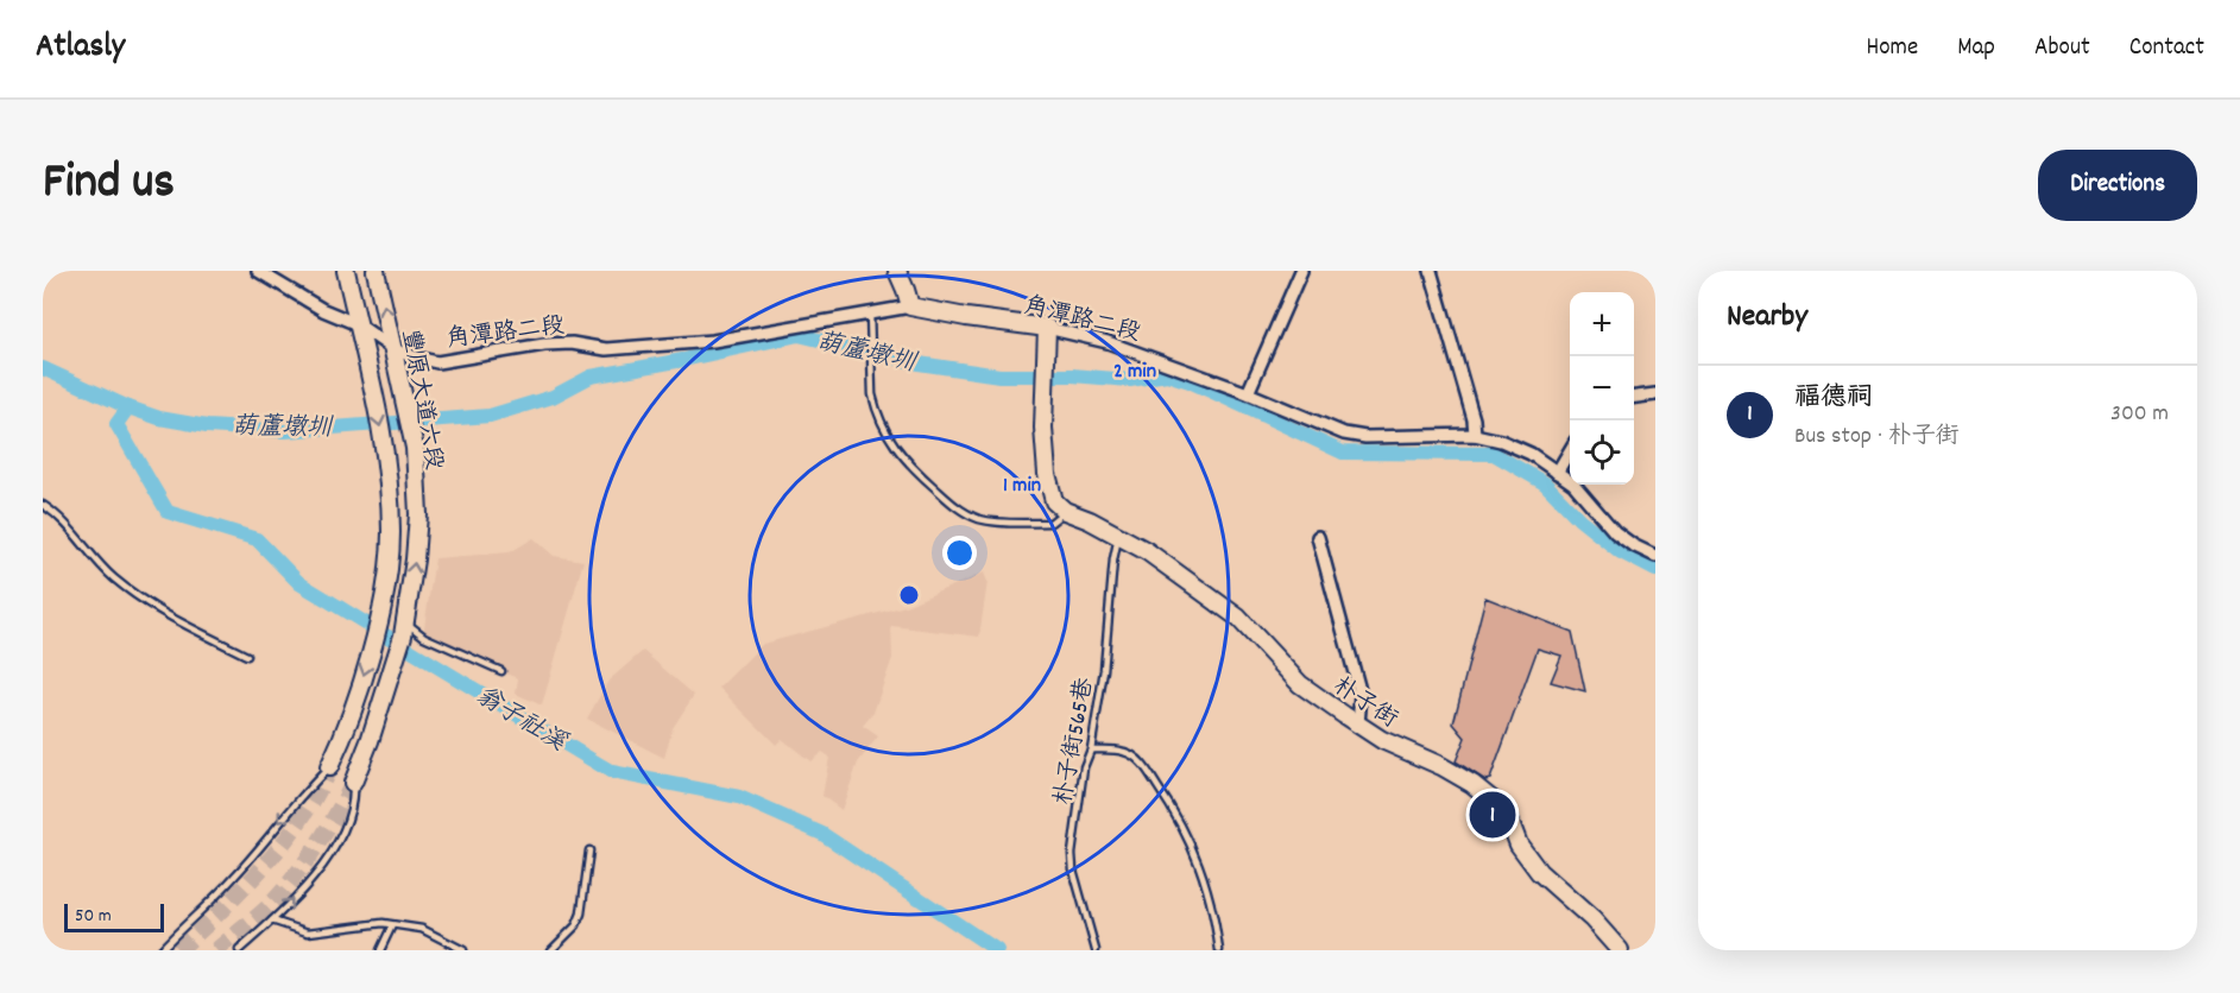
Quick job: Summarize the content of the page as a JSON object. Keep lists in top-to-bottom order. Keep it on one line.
{"streets":{"street":["角潭路二段","豐原大道六段","朴子街"],"lane":["朴子街565巷"]},"crossings":[["角潭路二段","豐原大道六段"],["朴子街","朴子街565巷"]],"water":["葫蘆墩圳","翁子社溪"],"scale_bar":"50 m","page":{"header":"Atlasly","nav":["Home","Map","About","Contact"],"title":"Find us","buttons":"Directions","heading":"Nearby","map_buttons":["+","−"],"list":[{"mark":"1","name":"福德祠","note":"Bus stop · 朴子街","value":"300 m"}],"pins":"1","scale":"50 m"},"rings":["2 min","1 min"]}
